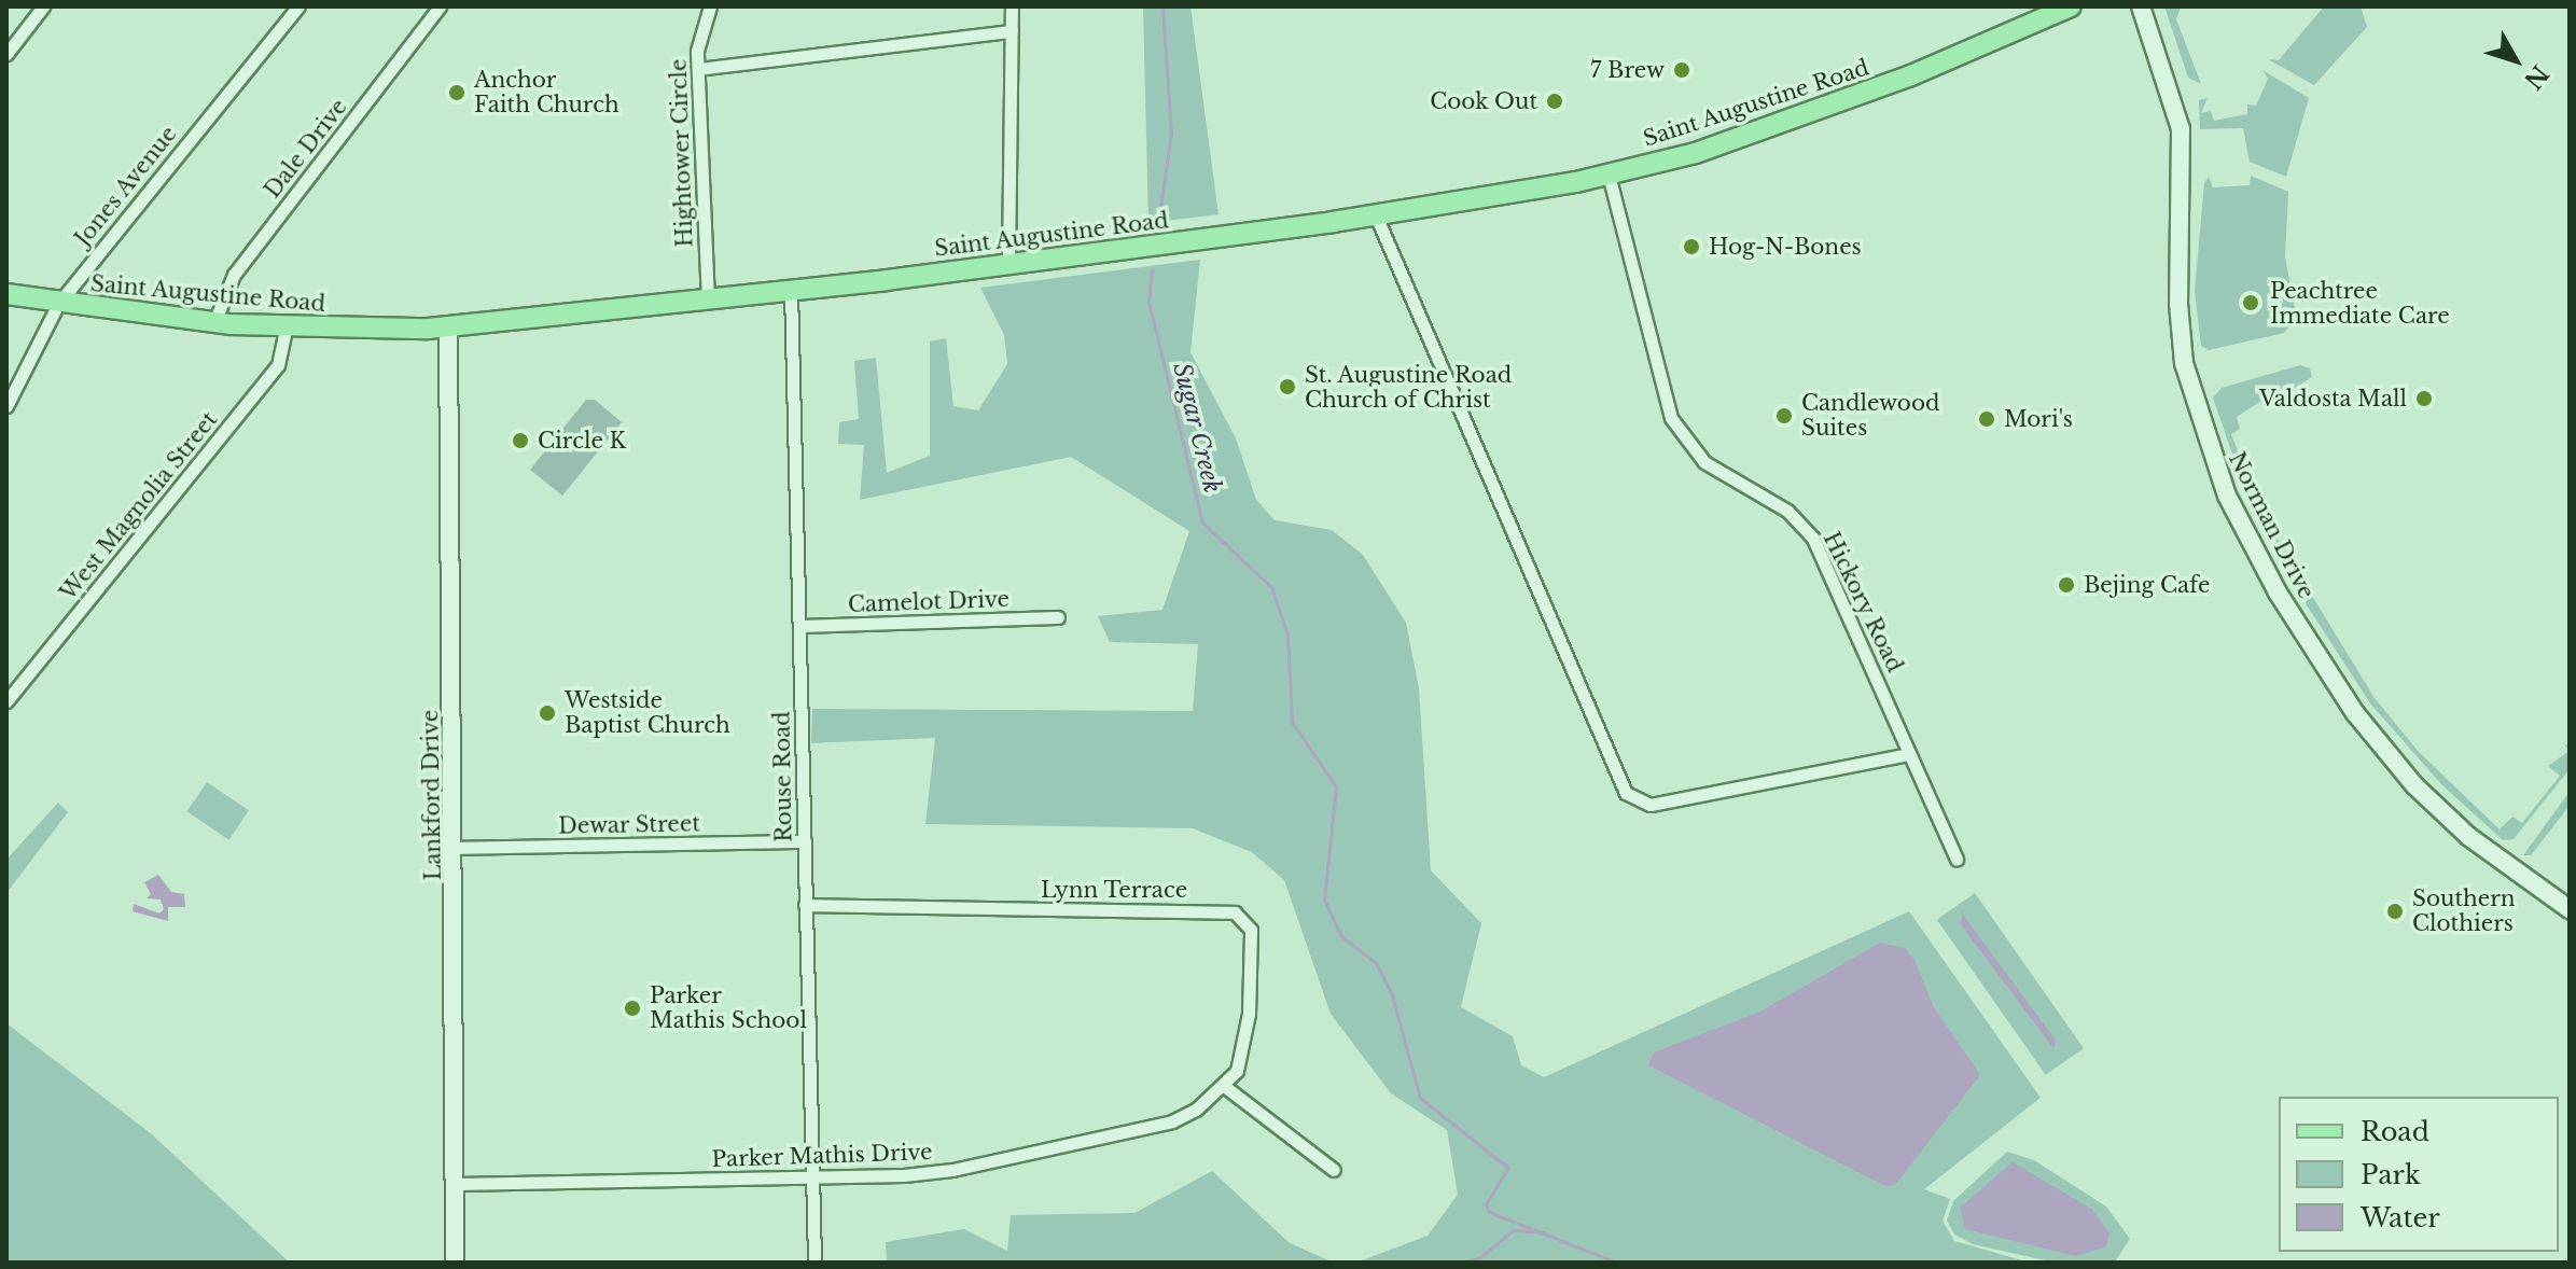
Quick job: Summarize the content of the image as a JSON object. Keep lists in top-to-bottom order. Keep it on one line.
{"streets":{"main road":["Saint Augustine Road"],"street":["Dale Drive","Hightower Circle","Jones Avenue","West Magnolia Street","Norman Drive","Camelot Drive","Hickory Road","Rouse Road","Lankford Drive","Dewar Street","Lynn Terrace","Parker Mathis Drive"]},"crossings":[["Saint Augustine Road","Dale Drive"],["Saint Augustine Road","Hightower Circle"],["Saint Augustine Road","Jones Avenue"],["Saint Augustine Road","West Magnolia Street"],["Saint Augustine Road","Hickory Road"],["Saint Augustine Road","Rouse Road"],["Saint Augustine Road","Lankford Drive"],["Camelot Drive","Rouse Road"],["Rouse Road","Dewar Street"],["Rouse Road","Lynn Terrace"],["Rouse Road","Parker Mathis Drive"],["Lankford Drive","Dewar Street"],["Lankford Drive","Parker Mathis Drive"],["Lynn Terrace","Parker Mathis Drive"]],"water":["Sugar Creek"],"places":["7 Brew","Anchor Faith Church","Cook Out","Hog-N-Bones","Peachtree Immediate Care","St. Augustine Road Church of Christ","Valdosta Mall","Candlewood Suites","Mori's","Circle K","Bejing Cafe","Westside Baptist Church","Southern Clothiers","Parker Mathis School"],"legend":["Road","Park","Water"],"north":"bottom right"}
